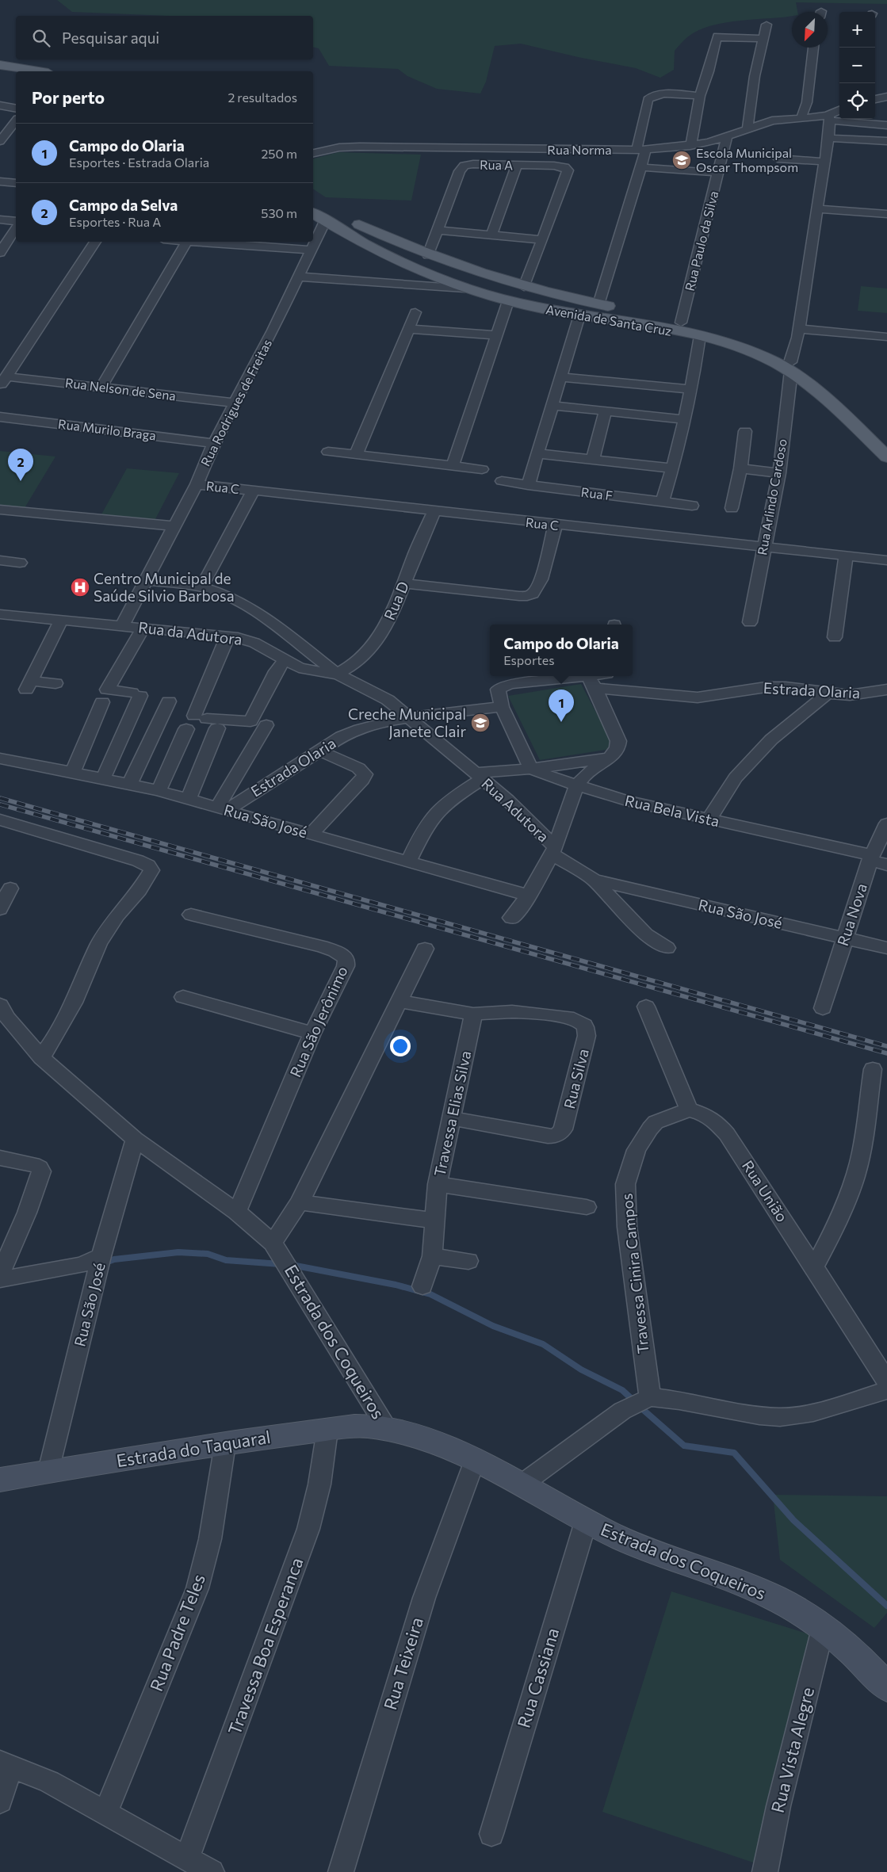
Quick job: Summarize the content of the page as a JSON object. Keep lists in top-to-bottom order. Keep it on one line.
{"streets":{"main road":["Avenida de Santa Cruz"],"street":["Rua Norma","Rua A","Rua Paulo da Silva","Rua Nelson de Sena","Rua Rodrigues de Freitas","Rua Murilo Braga","Rua C","Rua F","Rua Arlindo Cardoso","Rua D","Rua da Adutora","Estrada Olaria","Rua Adutora","Rua Bela Vista","Rua São José","Rua Nova","Rua São Jerônimo","Rua Silva","Travessa Elias Silva","Rua União","Travessa Cinira Campos","Estrada dos Coqueiros","Estrada do Taquaral","Rua Padre Teles","Travessa Boa Esperanca","Rua Teixeira","Rua Cassiana","Rua Vista Alegre"]},"crossings":[["Rua Norma","Rua Paulo da Silva"],["Rua Norma","Rua Arlindo Cardoso"],["Rua A","Avenida de Santa Cruz"],["Rua Paulo da Silva","Avenida de Santa Cruz"],["Avenida de Santa Cruz","Rua Rodrigues de Freitas"],["Avenida de Santa Cruz","Rua Arlindo Cardoso"],["Rua Nelson de Sena","Rua Rodrigues de Freitas"],["Rua Rodrigues de Freitas","Rua Murilo Braga"],["Rua Rodrigues de Freitas","Rua C"],["Rua Rodrigues de Freitas","Rua da Adutora"],["Rua C","Rua Arlindo Cardoso"],["Rua C","Rua D"],["Rua D","Rua da Adutora"],["Rua da Adutora","Estrada Olaria"],["Rua da Adutora","Rua Adutora"],["Estrada Olaria","Rua Adutora"],["Estrada Olaria","Rua São José"],["Rua Adutora","Rua Bela Vista"],["Rua Adutora","Rua São José"],["Rua Bela Vista","Rua Nova"],["Rua São José","Rua Nova"],["Rua São José","Estrada dos Coqueiros"],["Rua São José","Estrada do Taquaral"],["Rua São Jerônimo","Estrada dos Coqueiros"],["Rua Silva","Travessa Elias Silva"],["Rua União","Travessa Cinira Campos"],["Estrada dos Coqueiros","Estrada do Taquaral"],["Estrada dos Coqueiros","Rua Teixeira"],["Estrada dos Coqueiros","Rua Cassiana"],["Estrada dos Coqueiros","Rua Vista Alegre"],["Estrada do Taquaral","Rua Padre Teles"],["Estrada do Taquaral","Travessa Boa Esperanca"]],"places":{"school or university":["Escola Municipal Oscar Thompsom","Creche Municipal Janete Clair"],"hospital":["Centro Municipal de Saúde Silvio Barbosa"]},"north":"bottom left","page":{"map_buttons":["+","−"],"search":"Pesquisar aqui","heading":["Por perto","2 resultados"],"list":[{"mark":"1","name":"Campo do Olaria","note":"Esportes · Estrada Olaria","value":"250 m"},{"mark":"2","name":"Campo da Selva","note":"Esportes · Rua A","value":"530 m"}],"pins":["2","1"],"popup":["Campo do Olaria","Esportes"]}}
